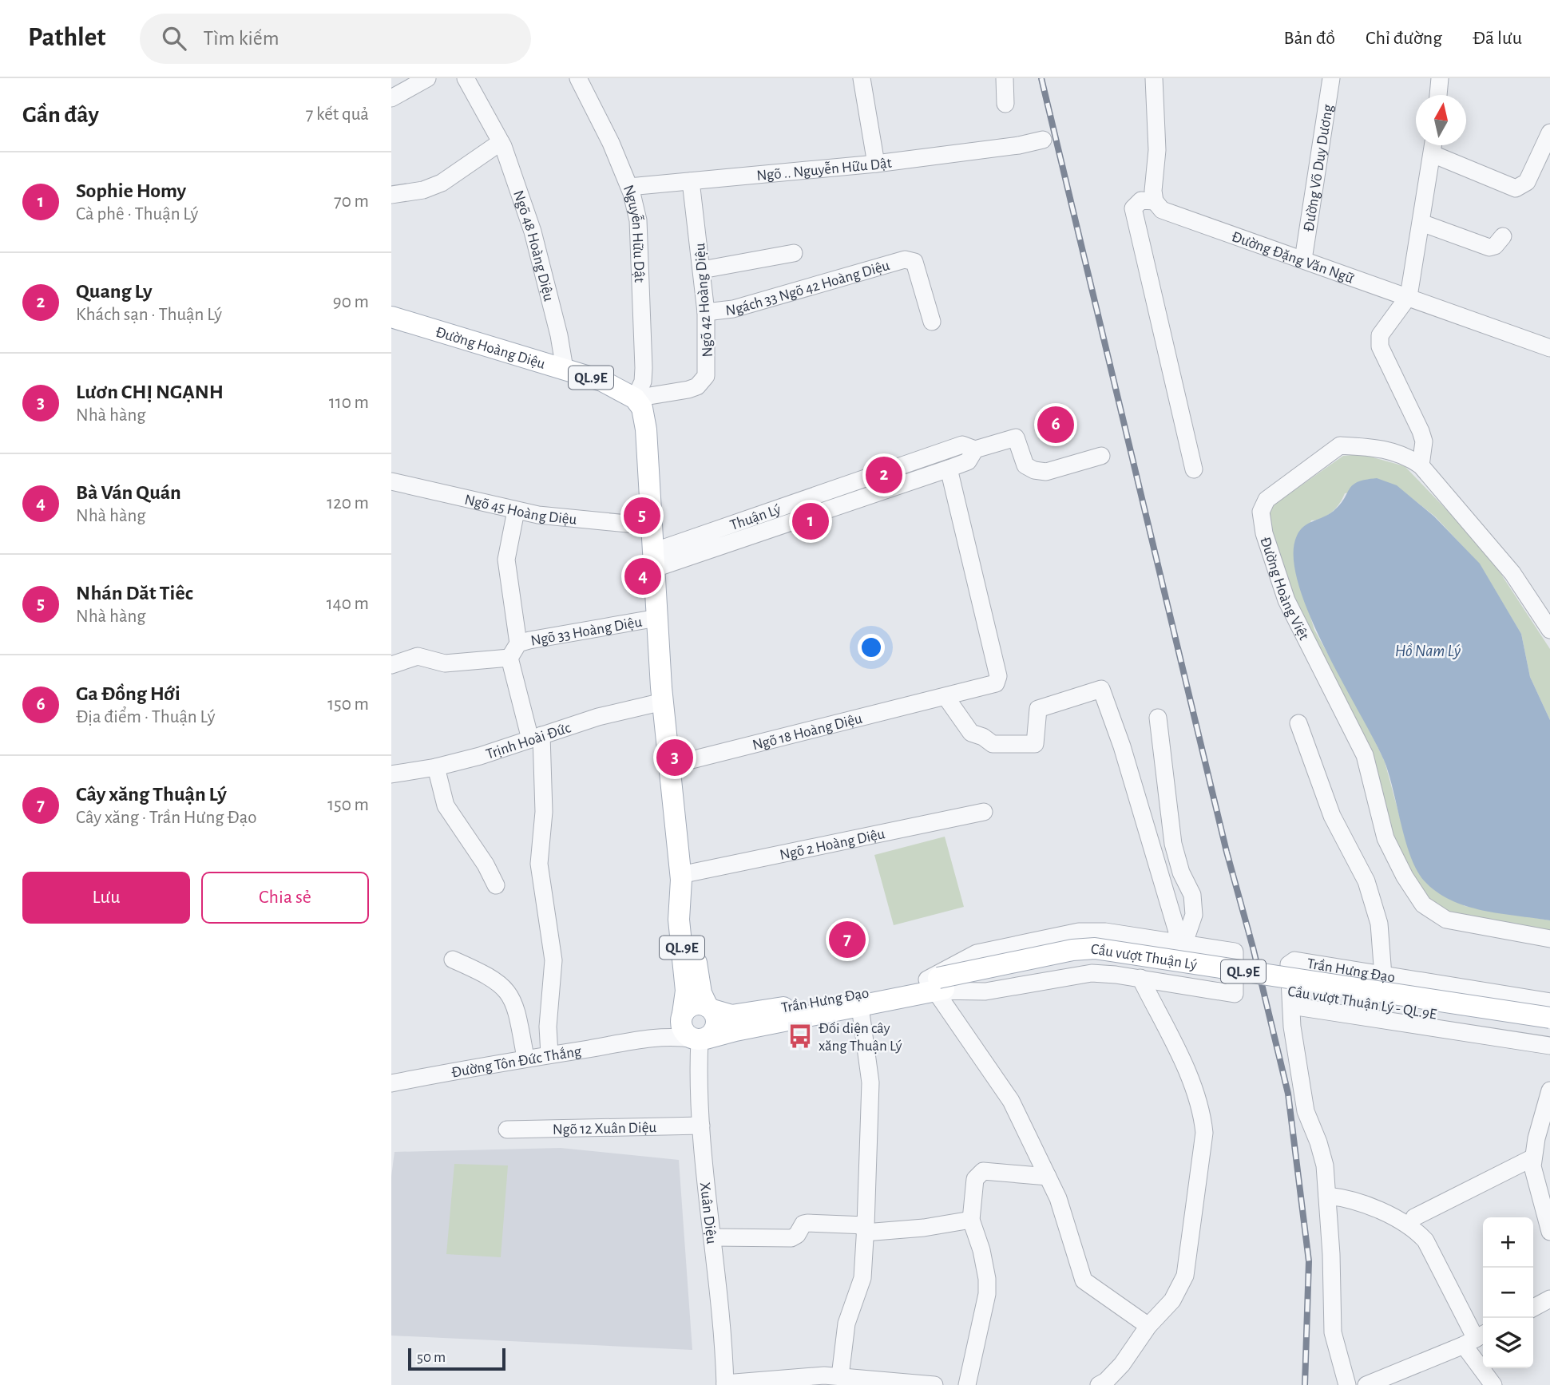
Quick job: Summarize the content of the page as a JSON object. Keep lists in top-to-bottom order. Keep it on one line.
{"streets":{"main road":["Đường Hoàng Diệu","QL.9E","Cầu vượt Thuận Lý","Trần Hưng Đạo","Cầu vượt Thuận Lý - QL.9E"],"street":["Ngõ .. Nguyễn Hữu Dật","Đường Võ Duy Dương","Nguyễn Hữu Dật","Ngõ 48 Hoàng Diệu","Đường Đặng Văn Ngữ","Ngách 33 Ngõ 42 Hoàng Diệu","Ngõ 42 Hoàng Diệu","Ngõ 45 Hoàng Diệu","Thuận Lý","Đường Hoàng Việt","Ngõ 33 Hoàng Diệu","Ngõ 18 Hoàng Diệu","Trịnh Hoài Đức","Ngõ 2 Hoàng Diệu","Đường Tôn Đức Thắng","Ngõ 12 Xuân Diệu","Xuân Diệu"]},"crossings":[["Ngõ .. Nguyễn Hữu Dật","Nguyễn Hữu Dật"],["Ngõ .. Nguyễn Hữu Dật","Ngõ 42 Hoàng Diệu"],["Đường Võ Duy Dương","Đường Đặng Văn Ngữ"],["Nguyễn Hữu Dật","Ngõ 42 Hoàng Diệu"],["Nguyễn Hữu Dật","Đường Hoàng Diệu"],["Nguyễn Hữu Dật","QL.9E"],["Ngõ 48 Hoàng Diệu","Đường Hoàng Diệu"],["Ngách 33 Ngõ 42 Hoàng Diệu","Ngõ 42 Hoàng Diệu"],["Ngõ 42 Hoàng Diệu","Đường Hoàng Diệu"],["Ngõ 42 Hoàng Diệu","QL.9E"],["Đường Hoàng Diệu","QL.9E"],["QL.9E","Ngõ 45 Hoàng Diệu"],["QL.9E","Thuận Lý"],["QL.9E","Ngõ 33 Hoàng Diệu"],["QL.9E","Ngõ 18 Hoàng Diệu"],["QL.9E","Trịnh Hoài Đức"],["QL.9E","Ngõ 2 Hoàng Diệu"],["QL.9E","Cầu vượt Thuận Lý"],["QL.9E","Trần Hưng Đạo"],["QL.9E","Cầu vượt Thuận Lý - QL.9E"],["QL.9E","Xuân Diệu"],["Thuận Lý","Ngõ 18 Hoàng Diệu"],["Cầu vượt Thuận Lý","Trần Hưng Đạo"],["Cầu vượt Thuận Lý","Cầu vượt Thuận Lý - QL.9E"],["Trần Hưng Đạo","Cầu vượt Thuận Lý - QL.9E"],["Trần Hưng Đạo","Xuân Diệu"],["Ngõ 12 Xuân Diệu","Xuân Diệu"]],"water":["Hồ Nam Lý"],"places":{"bus stop":["Đối diện cây xăng Thuận Lý"]},"scale_bar":"50 m","north":"top","page":{"header":"Pathlet","search":"Tìm kiếm","nav":["Bản đồ","Chỉ đường","Đã lưu"],"heading":["Gần đây","7 kết quả"],"list":[{"mark":"1","name":"Sophie Homy","note":"Cà phê · Thuận Lý","value":"70 m"},{"mark":"2","name":"Quang Ly","note":"Khách sạn · Thuận Lý","value":"90 m"},{"mark":"3","name":"Lươn CHỊ NGẠNH","note":"Nhà hàng","value":"110 m"},{"mark":"4","name":"Bà Ván Quán","note":"Nhà hàng","value":"120 m"},{"mark":"5","name":"Nhán Dăt Tiêc","note":"Nhà hàng","value":"140 m"},{"mark":"6","name":"Ga Đồng Hới","note":"Địa điểm · Thuận Lý","value":"150 m"},{"mark":"7","name":"Cây xăng Thuận Lý","note":"Cây xăng · Trần Hưng Đạo","value":"150 m"}],"pins":["6","2","5","1","4","3","7"],"buttons":["Lưu","Chia sẻ"],"map_buttons":["+","−"],"scale":"50 m"}}
